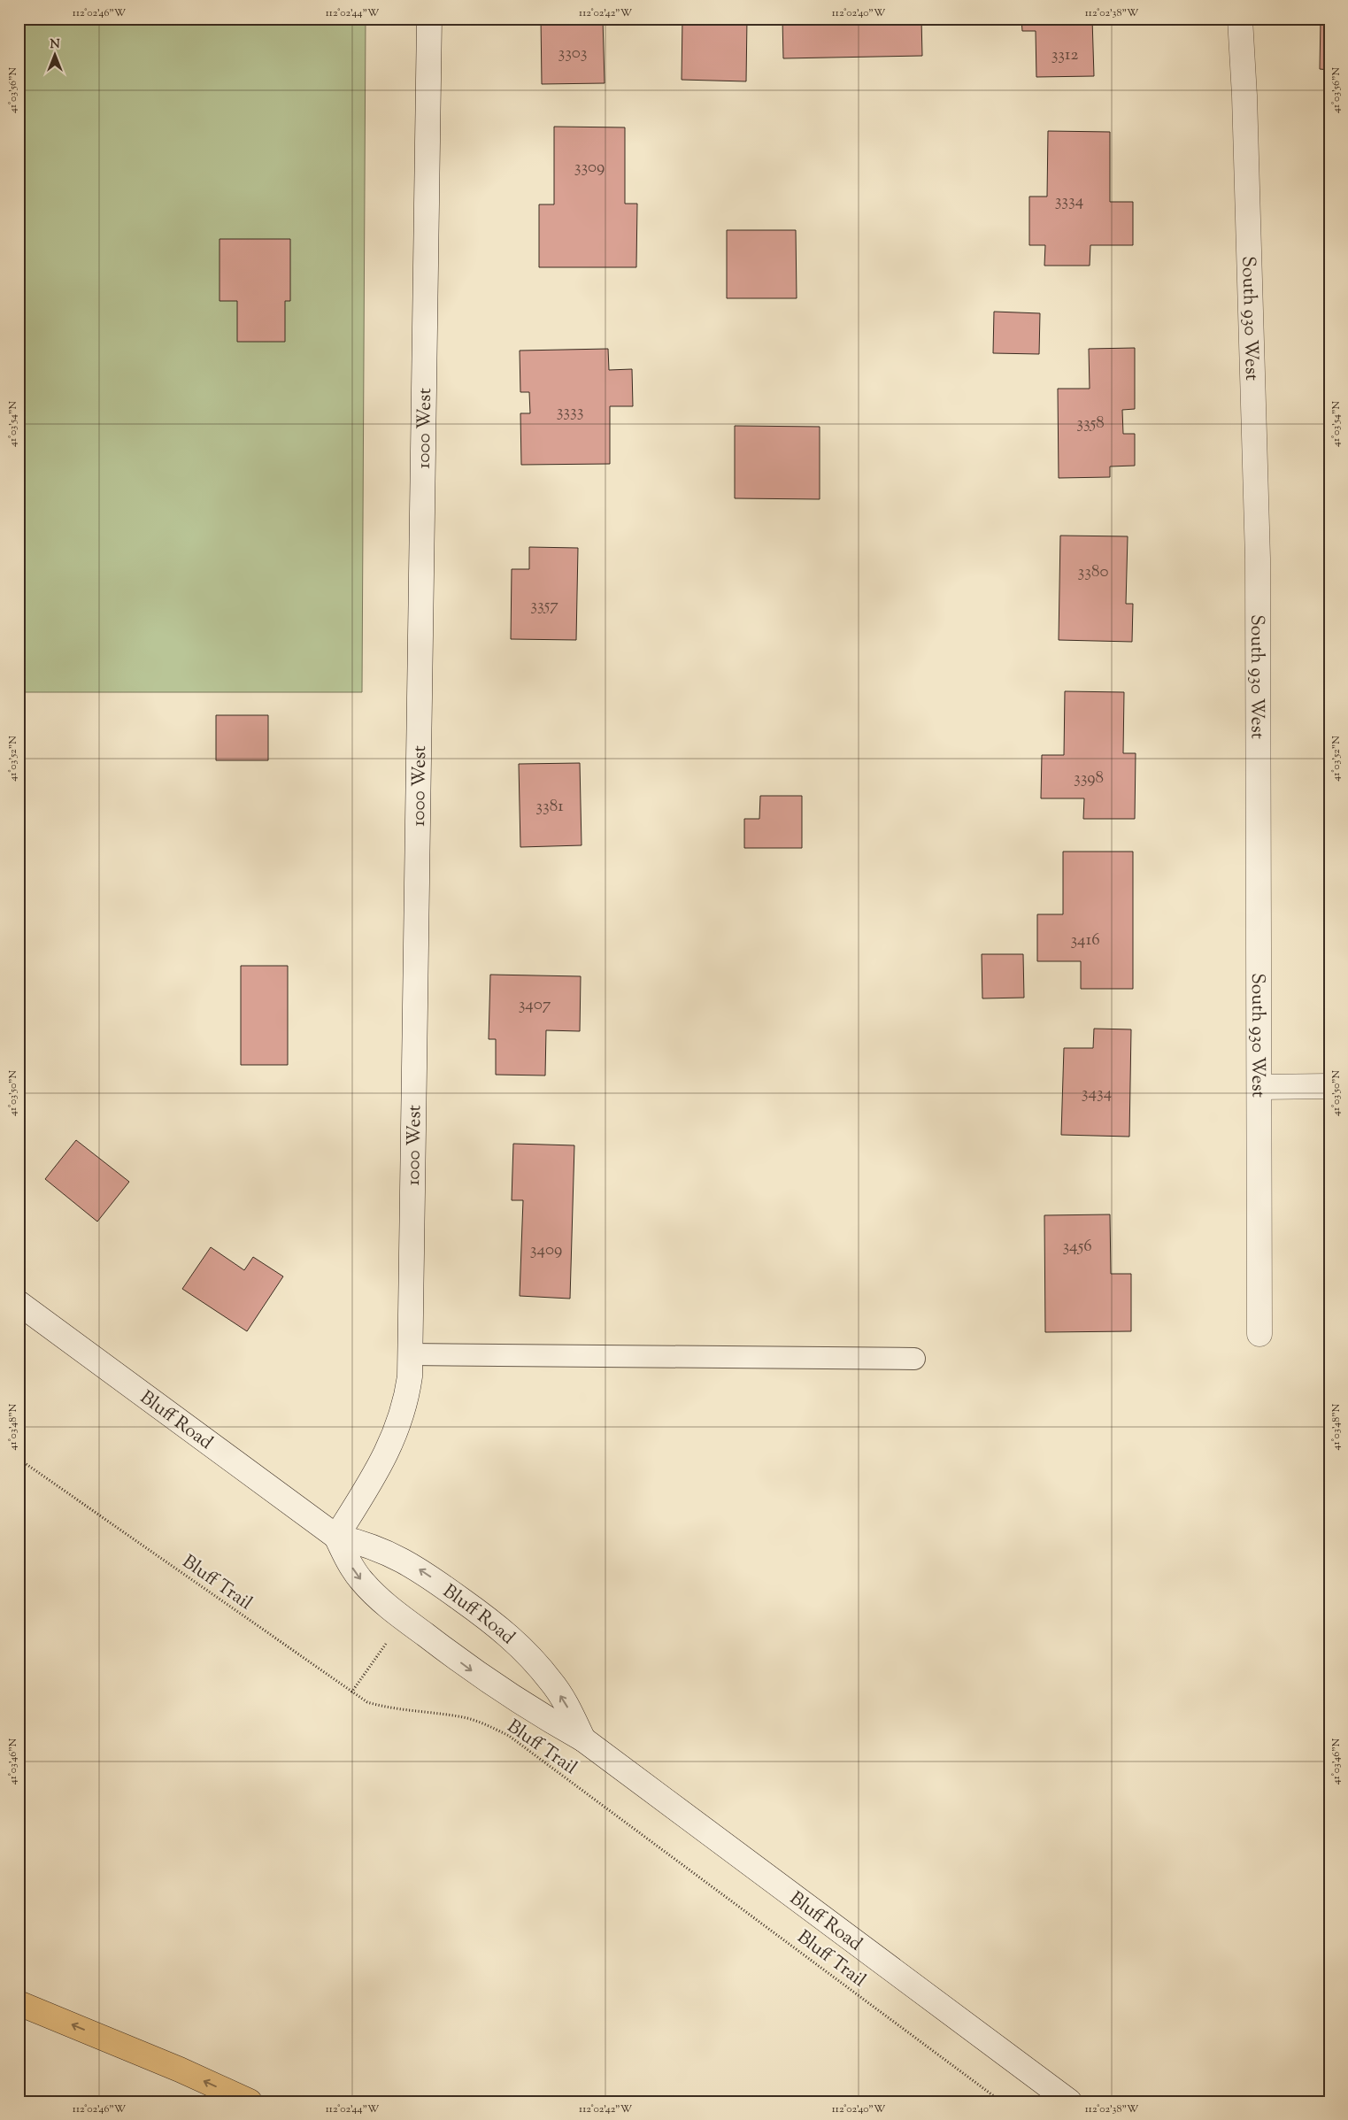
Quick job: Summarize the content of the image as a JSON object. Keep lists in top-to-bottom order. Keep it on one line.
{"streets":{"main road":["South 930 West","1000 West","Bluff Road"],"path":["Bluff Trail"]},"crossings":[["1000 West","Bluff Road"]],"house_numbers":["3303","3312","3309","3334","3333","3358","3380","3357","3398","3381","3416","3407","3434","3456","3409"],"north":"top","coordinates":["112°02'46\"W","112°02'44\"W","112°02'42\"W","112°02'40\"W","112°02'38\"W","41°03'56\"N","41°03'54\"N","41°03'52\"N","41°03'50\"N","41°03'48\"N","41°03'46\"N"]}
